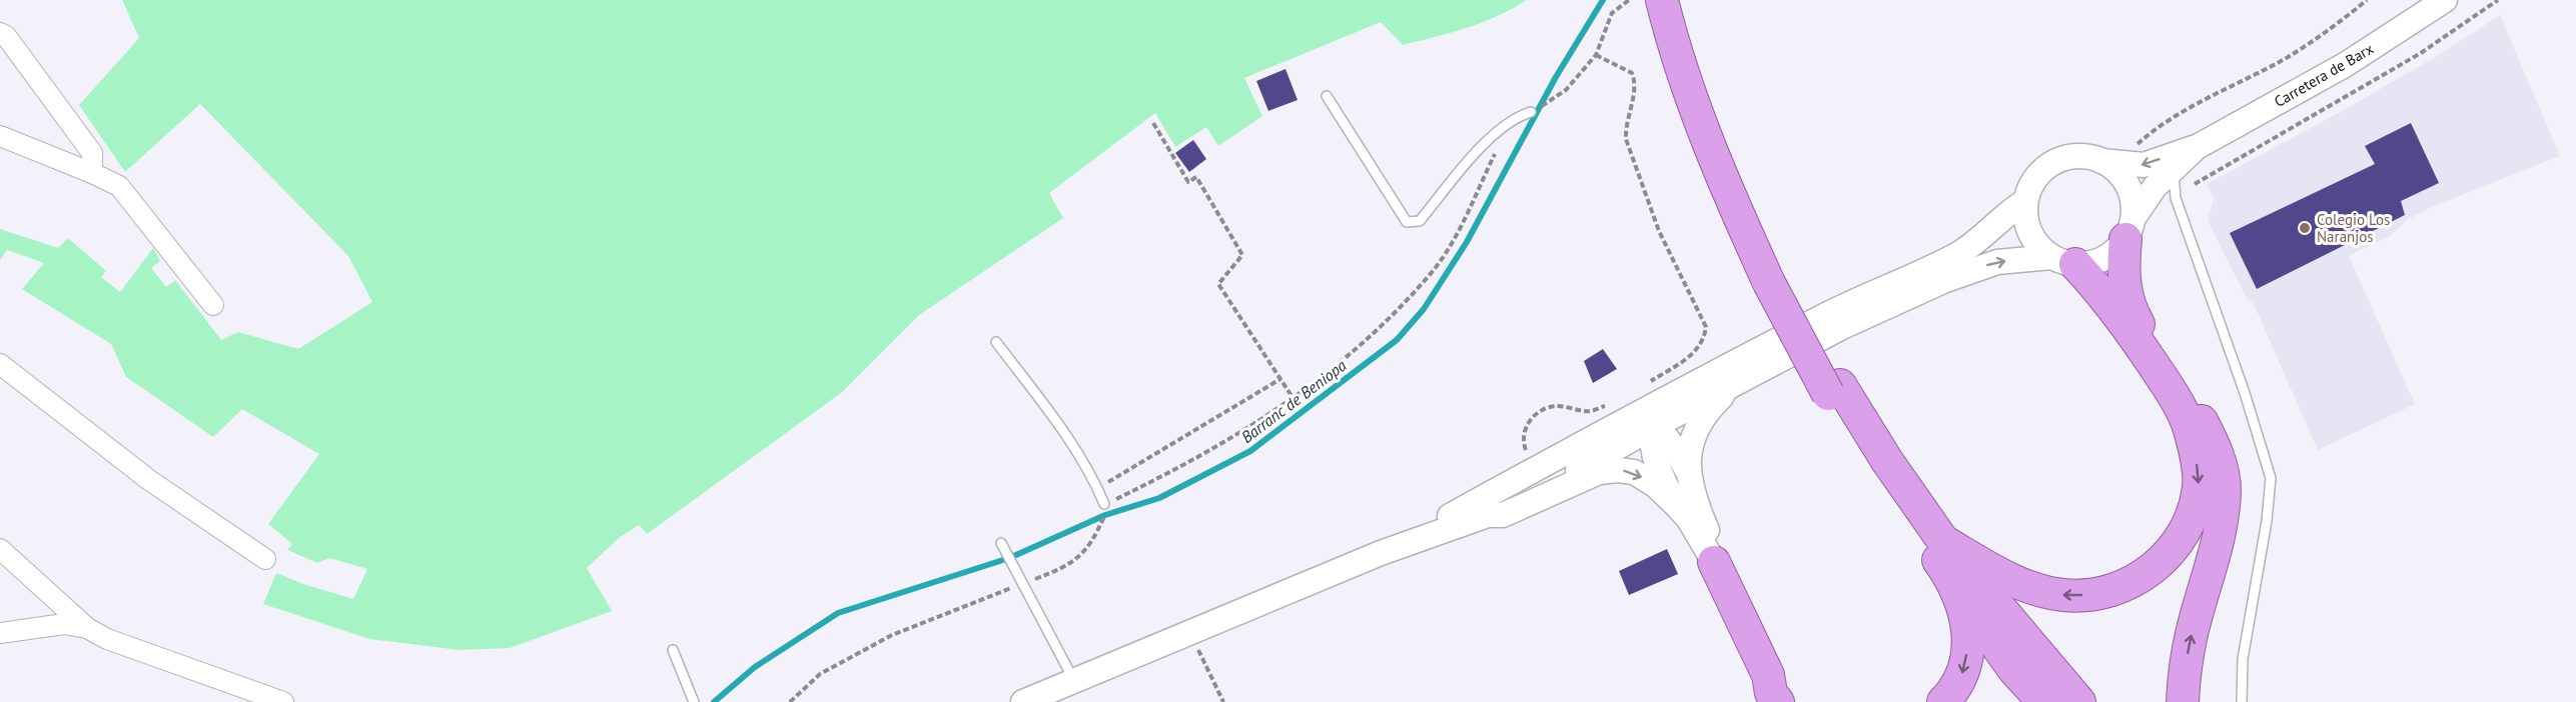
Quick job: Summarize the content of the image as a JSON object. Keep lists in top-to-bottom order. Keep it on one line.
{"streets":{"street":["Carretera de Barx"]},"water":["Barranc de Beniopa"],"places":["Colegio Los Naranjos"]}
